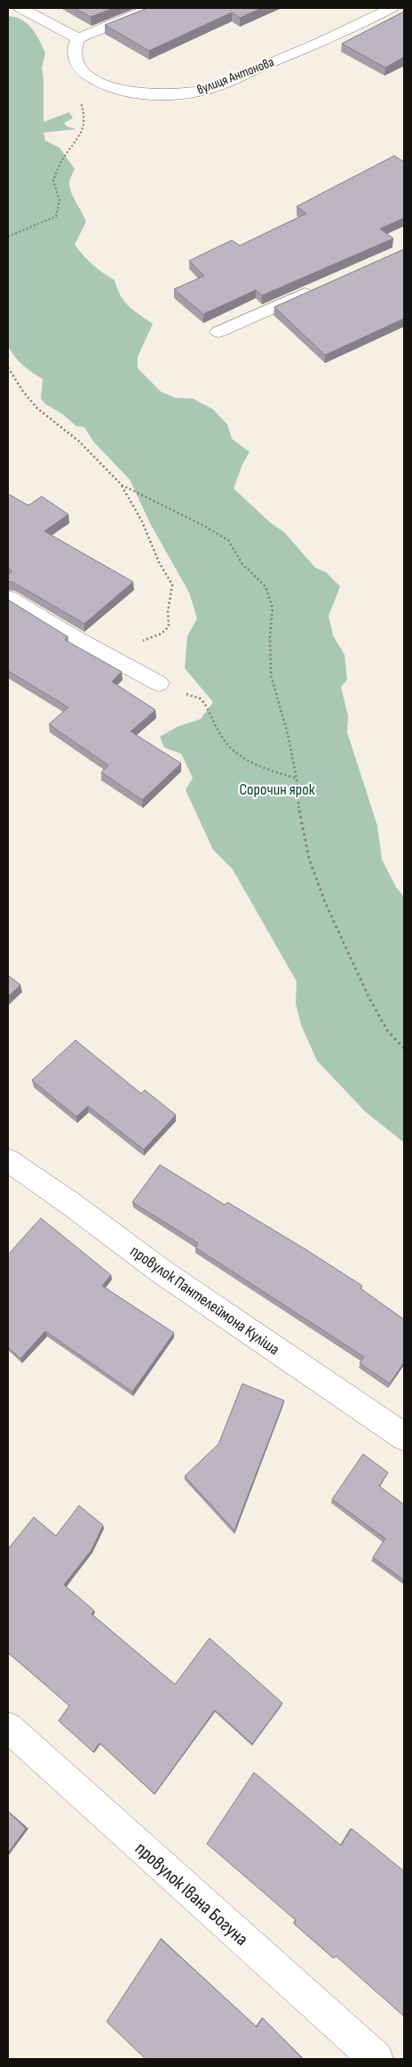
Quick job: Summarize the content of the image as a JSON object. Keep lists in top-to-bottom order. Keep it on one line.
{"streets":{"street":["вулиця Антонова","провулок Пантелеймона Куліша","провулок Івана Богуна"]},"parks":["Сорочин ярок"]}
